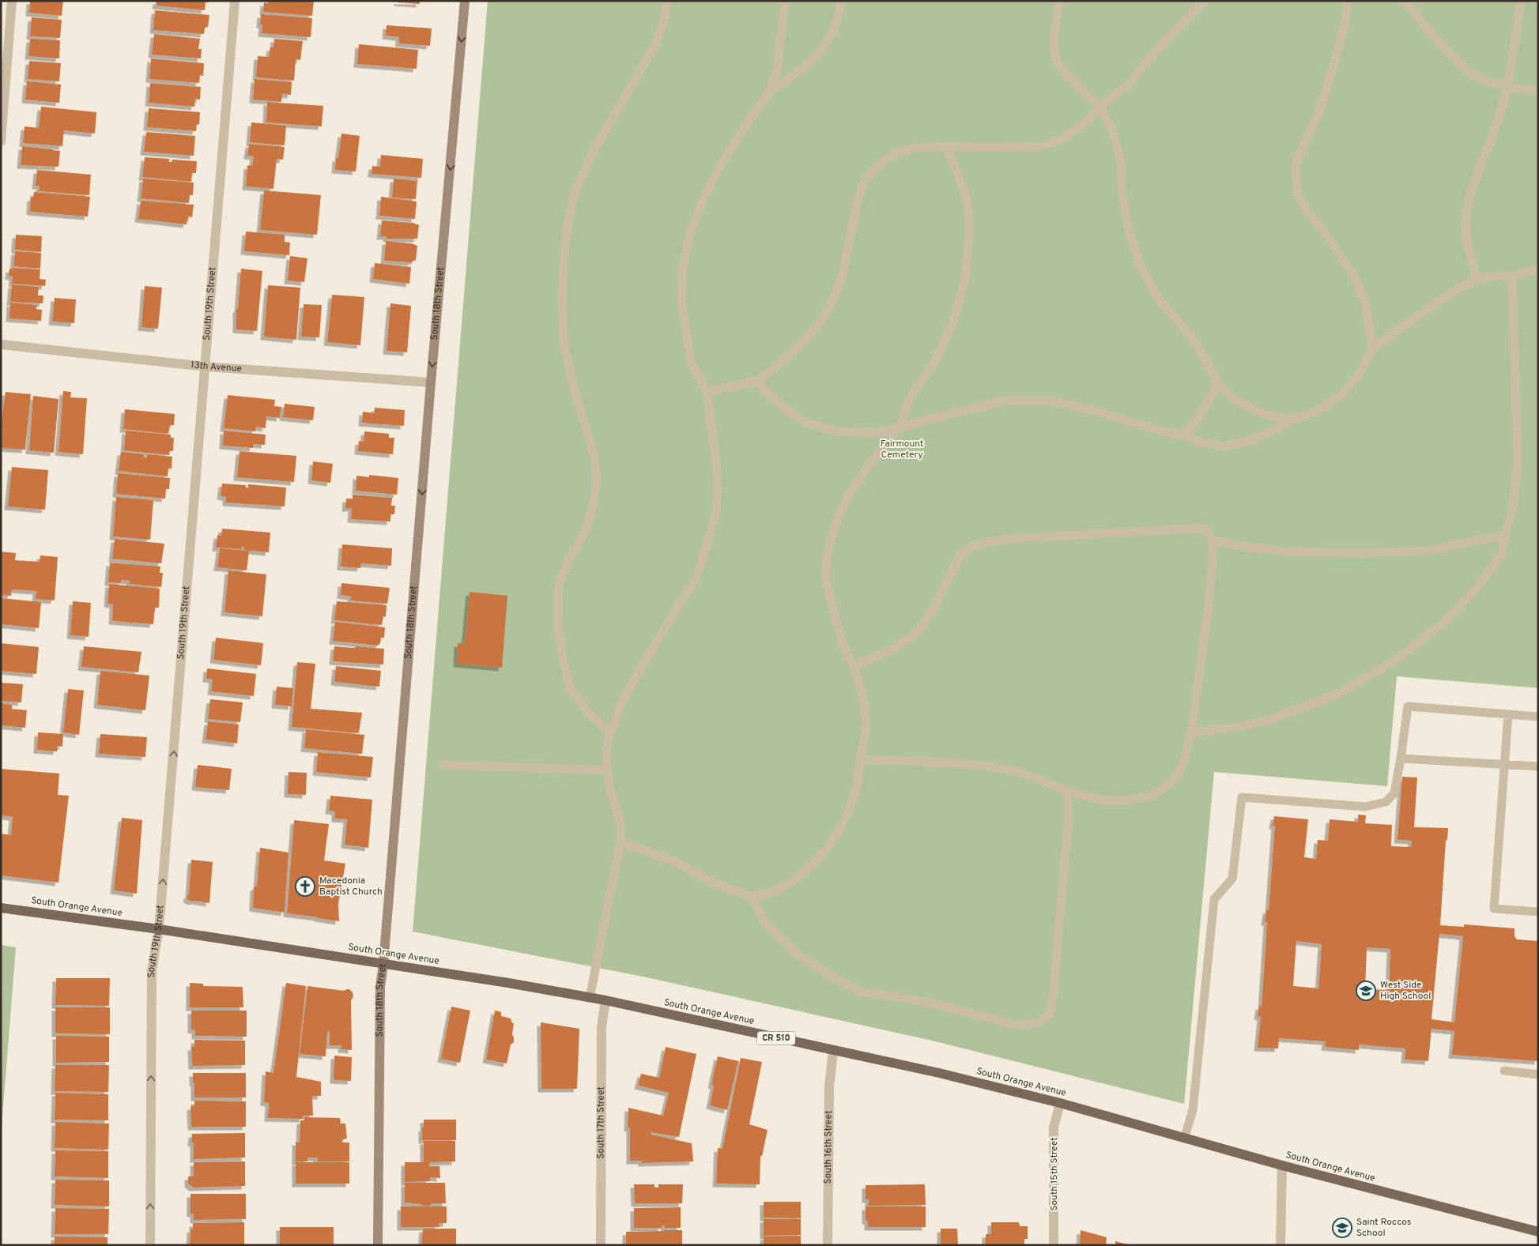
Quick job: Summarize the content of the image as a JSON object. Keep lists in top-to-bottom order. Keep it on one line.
{"streets":{"main road":["South Orange Avenue","CR 510"],"street":["South 18th Street","South 19th Street","13th Avenue","South 17th Street","South 16th Street","South 15th Street"]},"crossings":[["South 18th Street","13th Avenue"],["South 18th Street","South Orange Avenue"],["South 19th Street","13th Avenue"],["South 19th Street","South Orange Avenue"],["South Orange Avenue","South 17th Street"],["South Orange Avenue","South 16th Street"],["South Orange Avenue","South 15th Street"]],"one_way":["South 18th Street","South 19th Street"],"parks":["Fairmount Cemetery"],"places":{"church":["Macedonia Baptist Church"],"school or university":["West Side High School","Saint Roccos School"]}}
